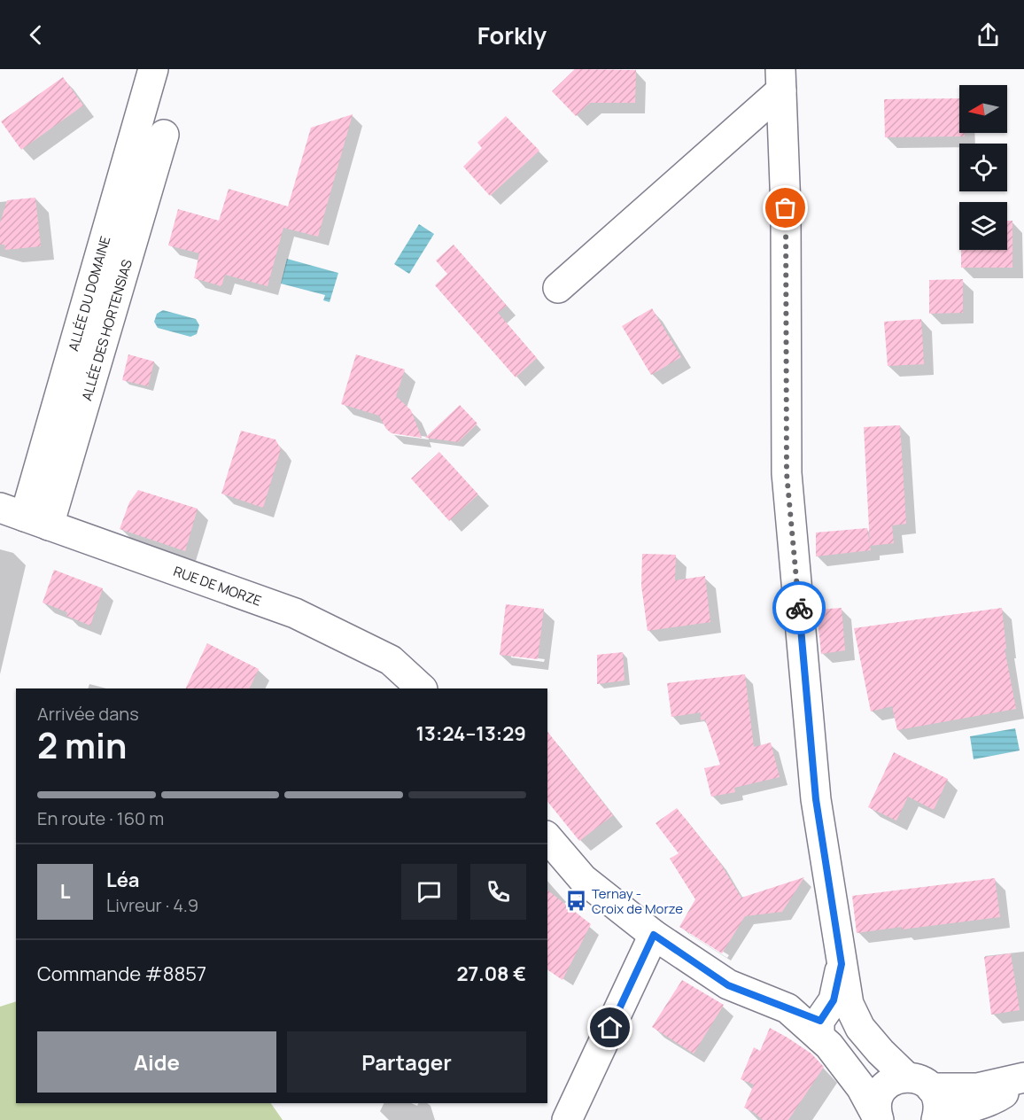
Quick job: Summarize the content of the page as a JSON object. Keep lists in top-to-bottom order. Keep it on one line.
{"streets":{"street":["ALLÉE DU DOMAINE","ALLÉE DES HORTENSIAS","RUE DE MORZE"]},"crossings":[["ALLÉE DU DOMAINE","ALLÉE DES HORTENSIAS"],["ALLÉE DU DOMAINE","RUE DE MORZE"],["ALLÉE DES HORTENSIAS","RUE DE MORZE"]],"places":{"bus stop":["Ternay - Croix de Morze"]},"north":"left","page":{"header":"Forkly","heading":["2 min","Arrivée dans","13:24–13:29"],"panel":["Léa","Livreur · 4.9","Commande #8857","27.08 €"],"bar":"En route · 160 m","round":"L","buttons":["Aide","Partager"]}}
